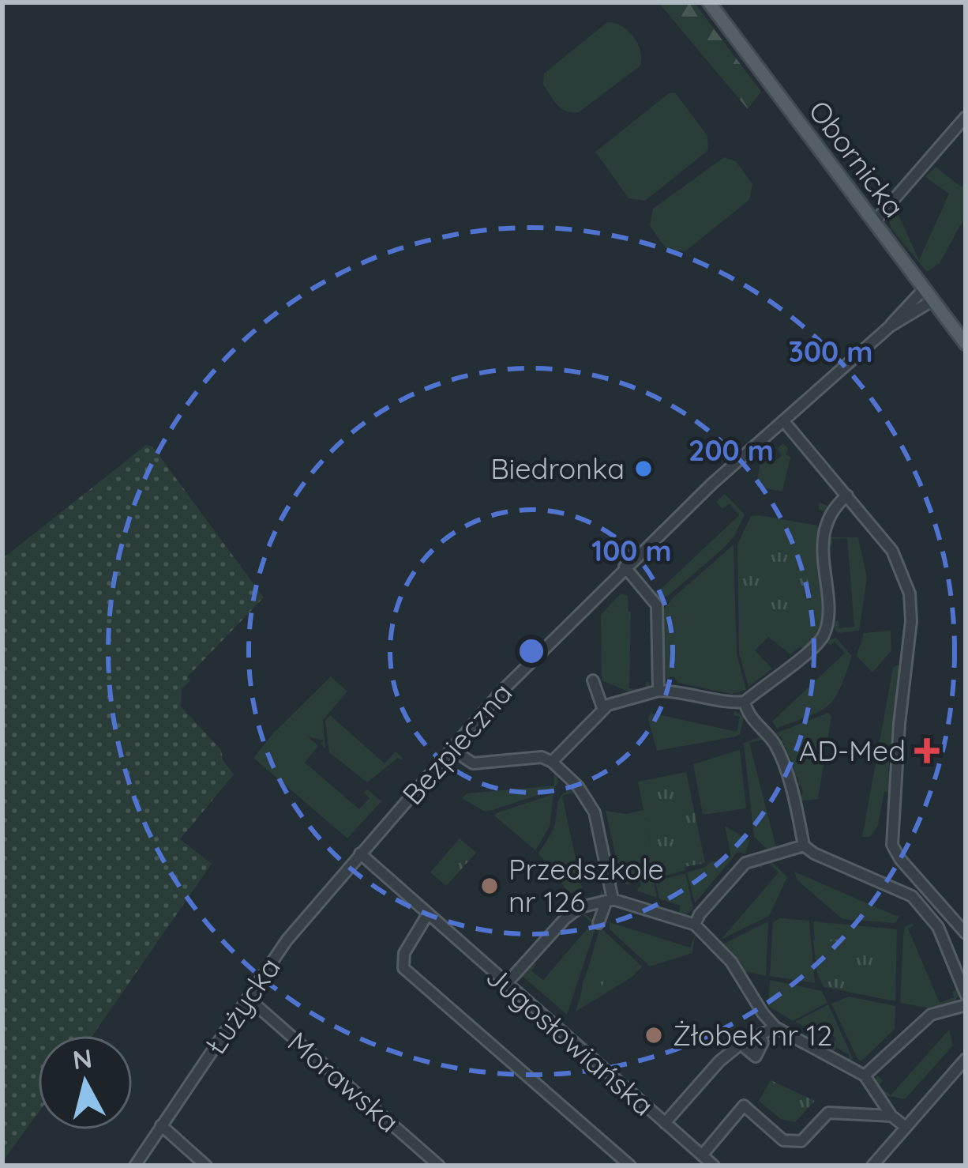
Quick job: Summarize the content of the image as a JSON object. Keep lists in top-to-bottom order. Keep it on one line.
{"streets":{"main road":["Obornicka"],"street":["Bezpieczna","Łużycka","Jugosłowiańska","Morawska"]},"crossings":[["Obornicka","Bezpieczna"],["Bezpieczna","Łużycka"],["Bezpieczna","Jugosłowiańska"],["Łużycka","Jugosłowiańska"],["Łużycka","Morawska"]],"places":{"other":["Biedronka","Przedszkole nr 126","Żłobek nr 12"],"health":["AD-Med"]},"north":"top","rings":["300 m","200 m","100 m"]}
